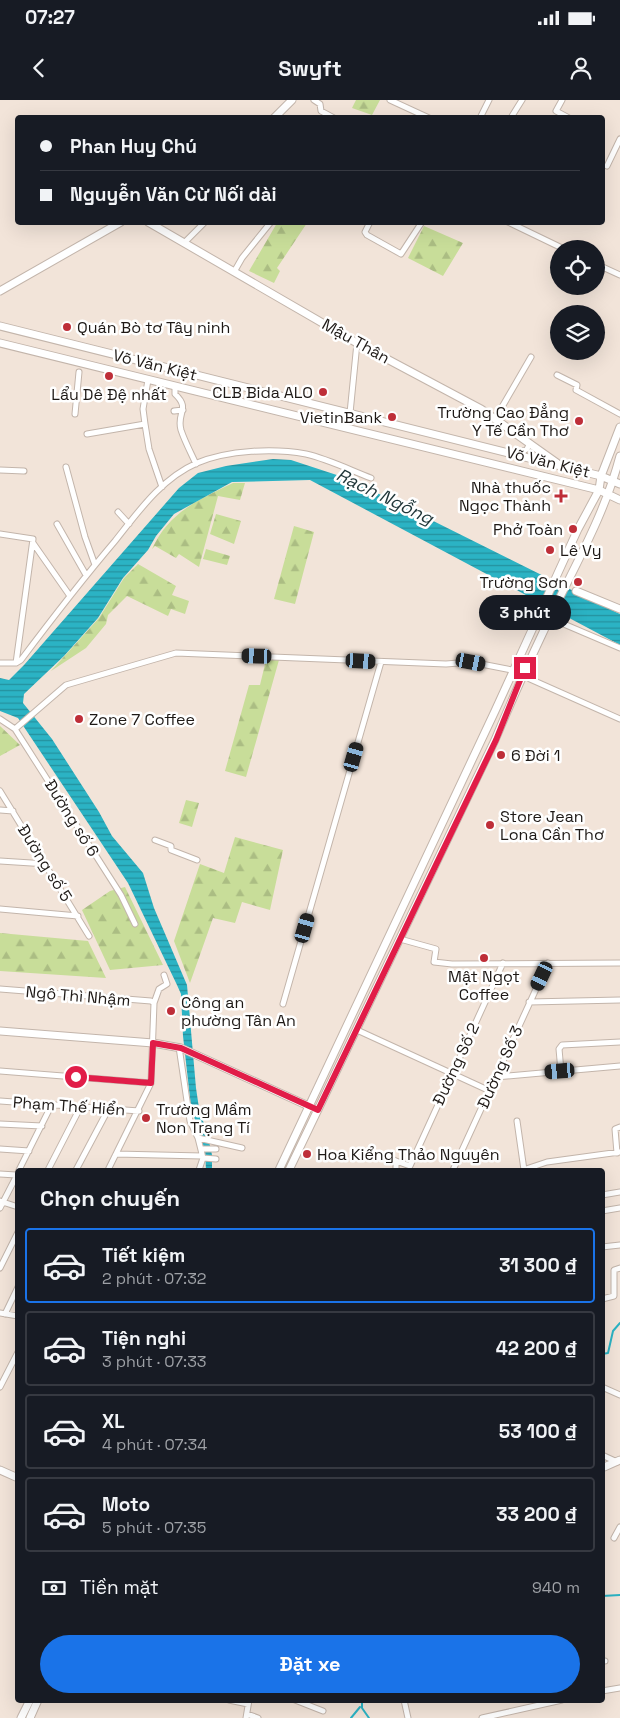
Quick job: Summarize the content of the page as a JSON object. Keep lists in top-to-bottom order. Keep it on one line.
{"streets":{"main road":["Mậu Thân","Võ Văn Kiệt"],"street":["Đường số 6","Đường số 5","Ngô Thì Nhậm","Đường Số 2","Đường Số 3","Phạm Thế Hiển"]},"crossings":[["Mậu Thân","Võ Văn Kiệt"]],"water":["Rạch Ngỗng"],"places":{"other":["Quán Bò tơ Tây ninh","Lẩu Dê Đệ nhất","CLB Bida ALO","VietinBank","Trường Cao Đẳng Y Tế Cần Thơ","Phở Toàn","Lê Vy","Trường Sơn","Zone 7 Coffee","6 Đời 1","Store Jean Lona Cần Thơ","Mật Ngọt Coffee","Công an phường Tân An","Trường Mầm Non Trạng Tí","Hoa Kiểng Thảo Nguyên"],"health":["Nhà thuốc Ngọc Thành"]},"page":{"status":"07:27","header":"Swyft","banner":["Phan Huy Chú","Nguyễn Văn Cừ Nối dài"],"bubble":"3 phút","heading":"Chọn chuyến","list":[{"name":"Tiết kiệm","note":"2 phút · 07:32","value":"31 300 ₫"},{"name":"Tiện nghi","note":"3 phút · 07:33","value":"42 200 ₫"},{"name":"XL","note":"4 phút · 07:34","value":"53 100 ₫"},{"name":"Moto","note":"5 phút · 07:35","value":"33 200 ₫"}],"pay":["Tiền mặt","940 m"],"buttons":"Đặt xe"}}
